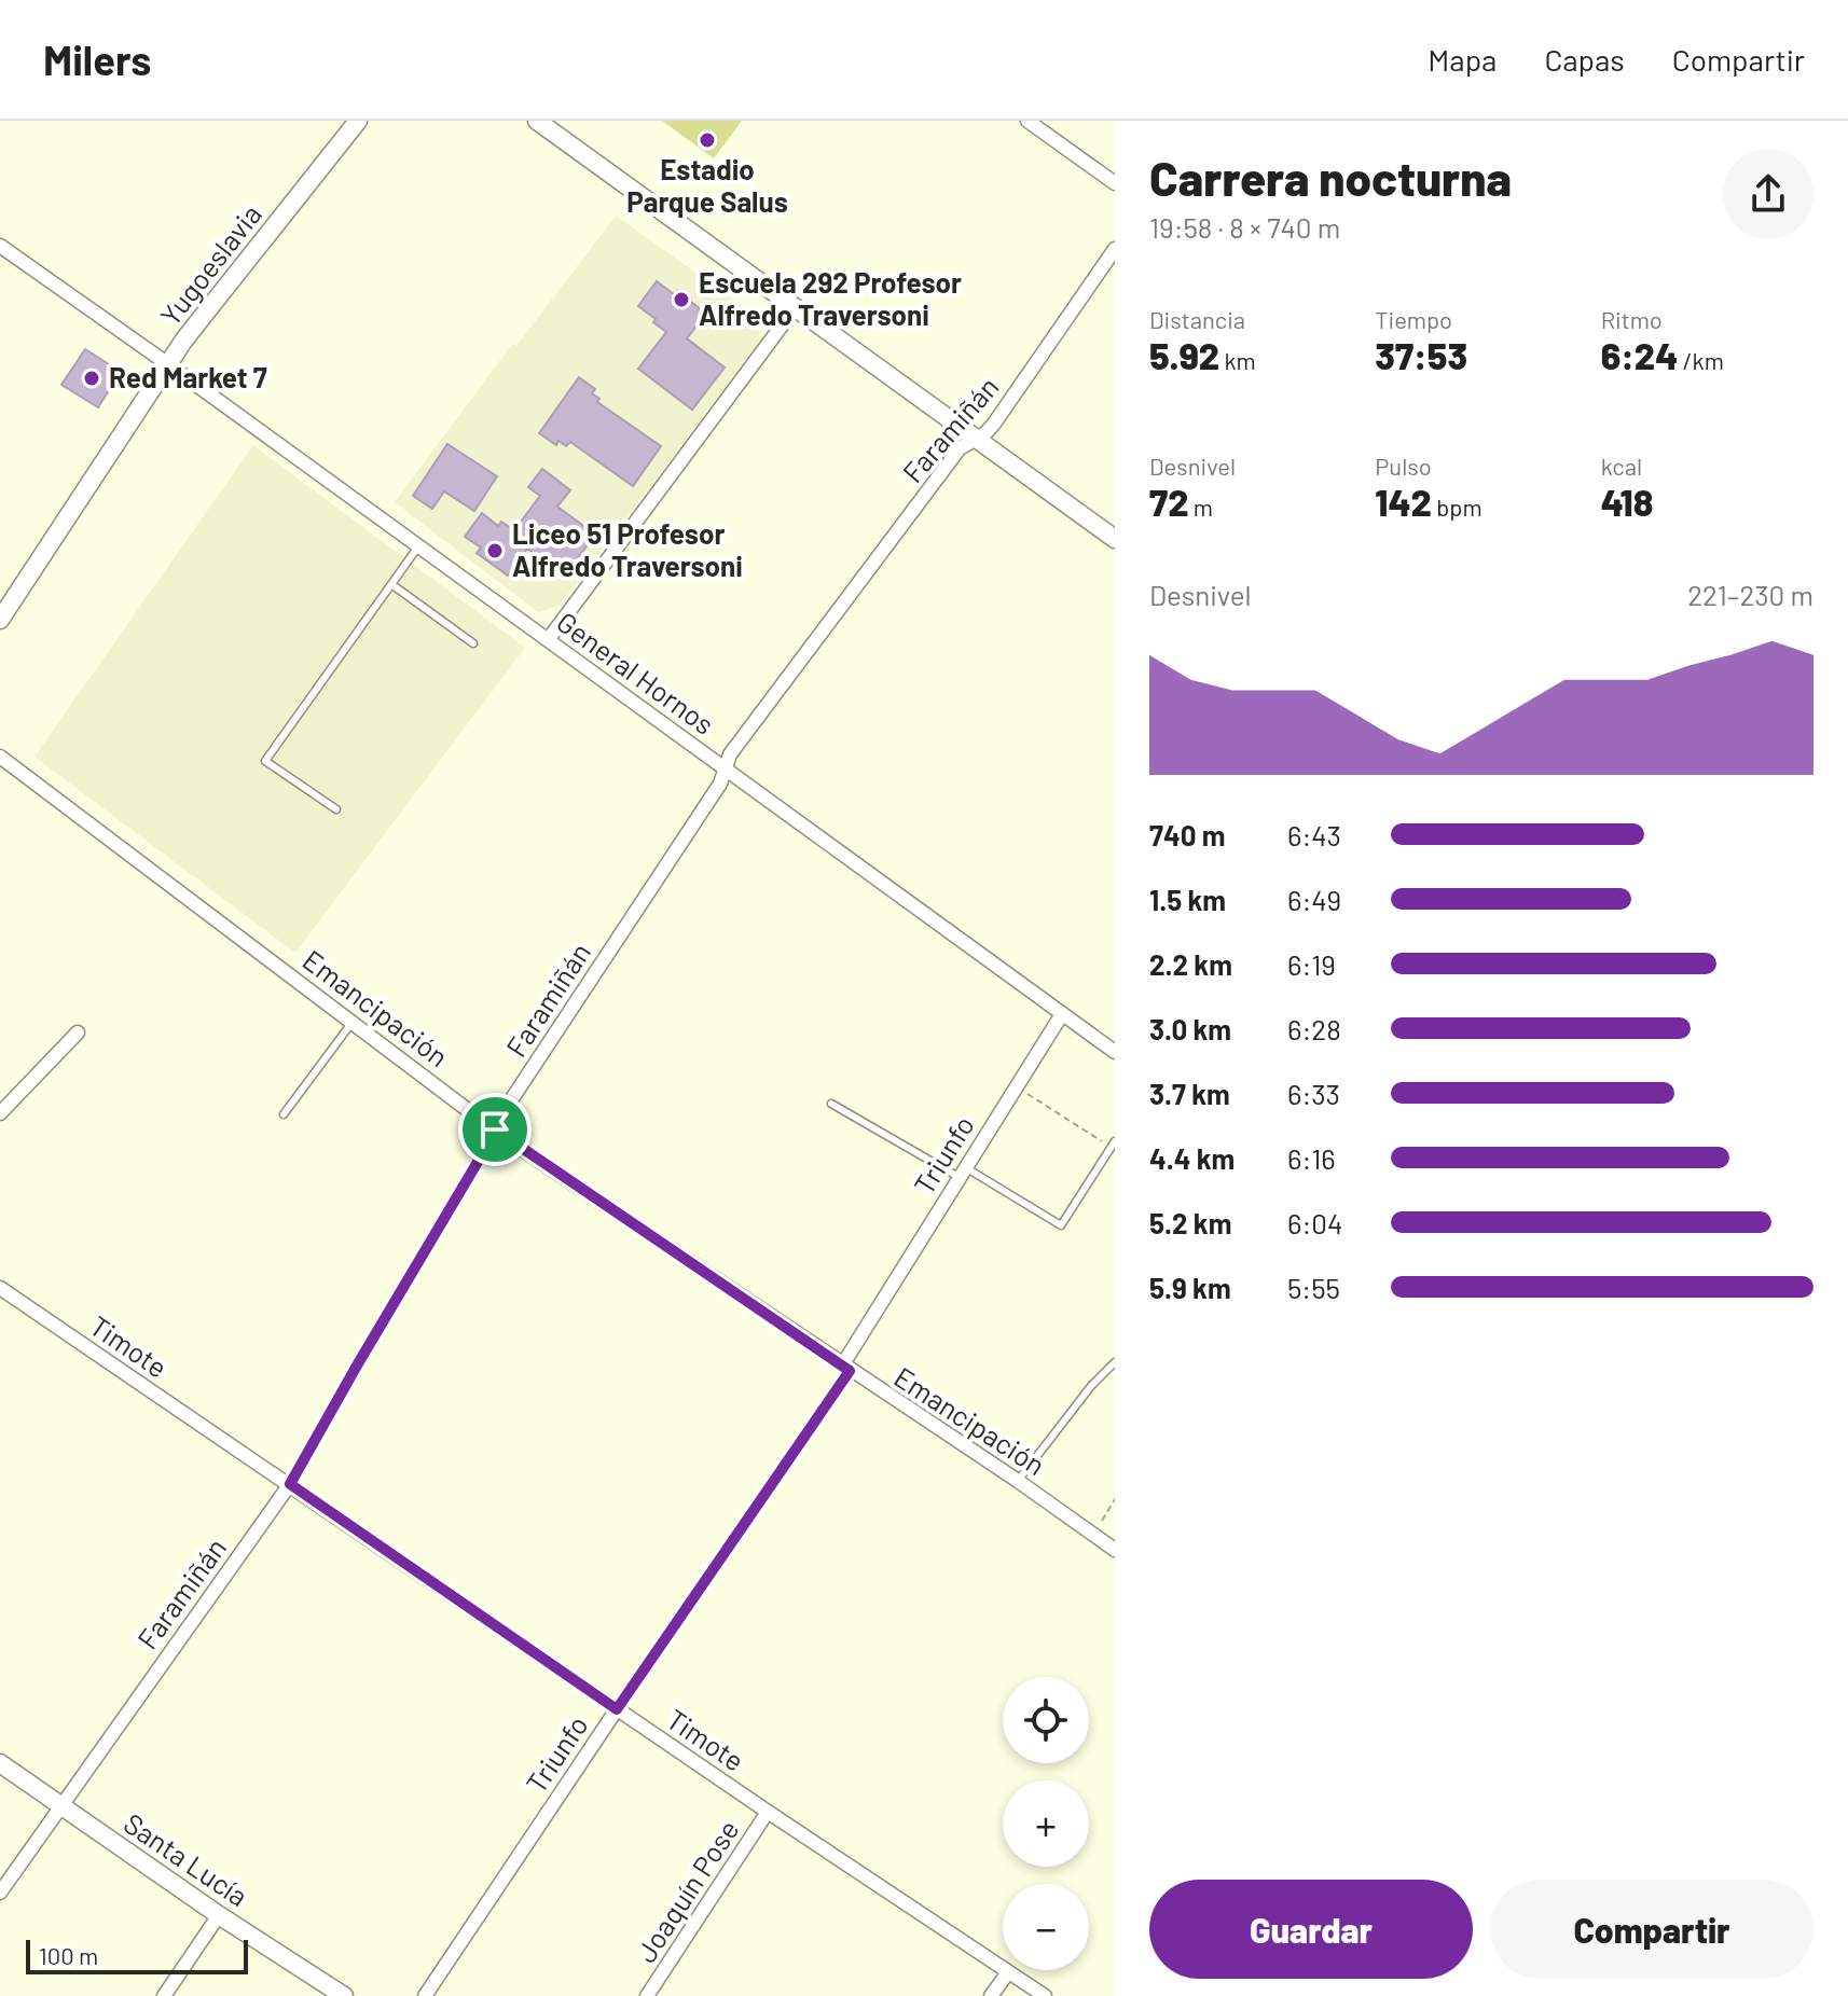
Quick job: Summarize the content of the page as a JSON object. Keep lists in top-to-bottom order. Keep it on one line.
{"streets":{"street":["Yugoeslavia","Faramiñán","General Hornos","Emancipación","Triunfo","Timote","Santa Lucía","Joaquín Pose"]},"crossings":[["Yugoeslavia","General Hornos"],["Faramiñán","General Hornos"],["Faramiñán","Emancipación"],["Faramiñán","Timote"],["Faramiñán","Santa Lucía"],["General Hornos","Triunfo"],["Emancipación","Triunfo"],["Triunfo","Timote"],["Timote","Joaquín Pose"]],"places":["Estadio Parque Salus","Escuela 292 Profesor Alfredo Traversoni","Red Market 7","Liceo 51 Profesor Alfredo Traversoni"],"scale_bar":"100 m","page":{"header":"Milers","nav":["Mapa","Capas","Compartir"],"heading":["Carrera nocturna","19:58 · 8 × 740 m"],"stats":[["Distancia","5.92 km"],["Tiempo","37:53"],["Ritmo","6:24 /km"],["Desnivel","72 m"],["Pulso","142 bpm"],["kcal","418"]],"chart":["Desnivel","221–230 m"],"list":[{"name":"740 m","note":"6:43"},{"name":"1.5 km","note":"6:49"},{"name":"2.2 km","note":"6:19"},{"name":"3.0 km","note":"6:28"},{"name":"3.7 km","note":"6:33"},{"name":"4.4 km","note":"6:16"},{"name":"5.2 km","note":"6:04"},{"name":"5.9 km","note":"5:55"}],"map_buttons":["+","−"],"buttons":["Guardar","Compartir"],"scale":"100 m"}}
